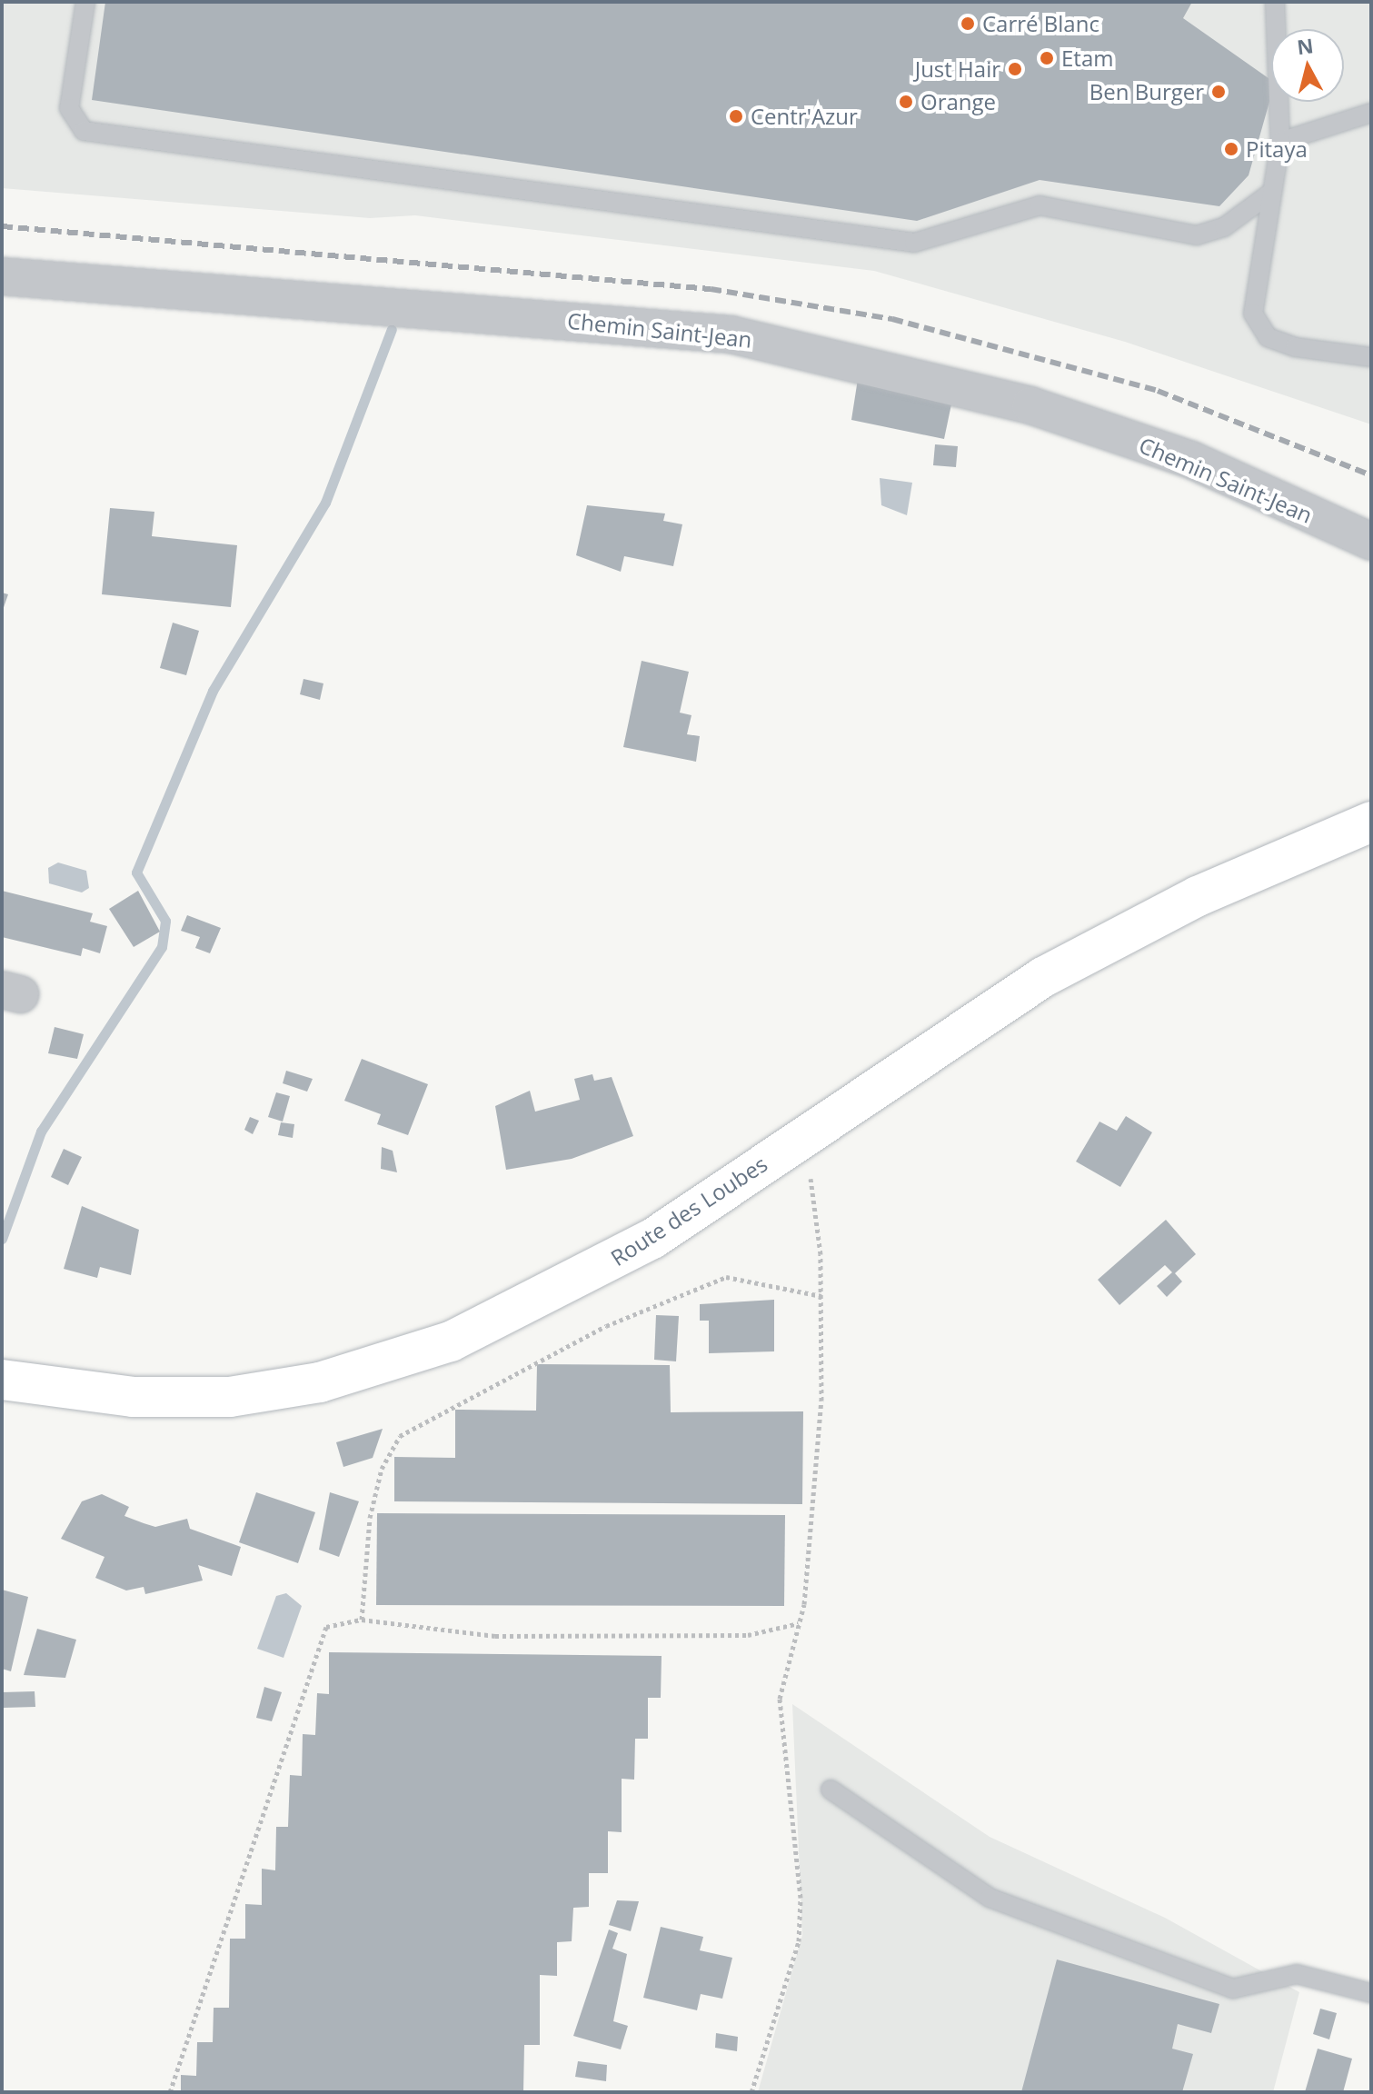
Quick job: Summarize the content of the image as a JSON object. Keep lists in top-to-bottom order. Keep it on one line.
{"streets":{"main road":["Route des Loubes"],"street":["Chemin Saint-Jean"]},"places":["Carré Blanc","Etam","Just Hair","Ben Burger","Orange","Centr'Azur","Pitaya"],"north":"top"}
